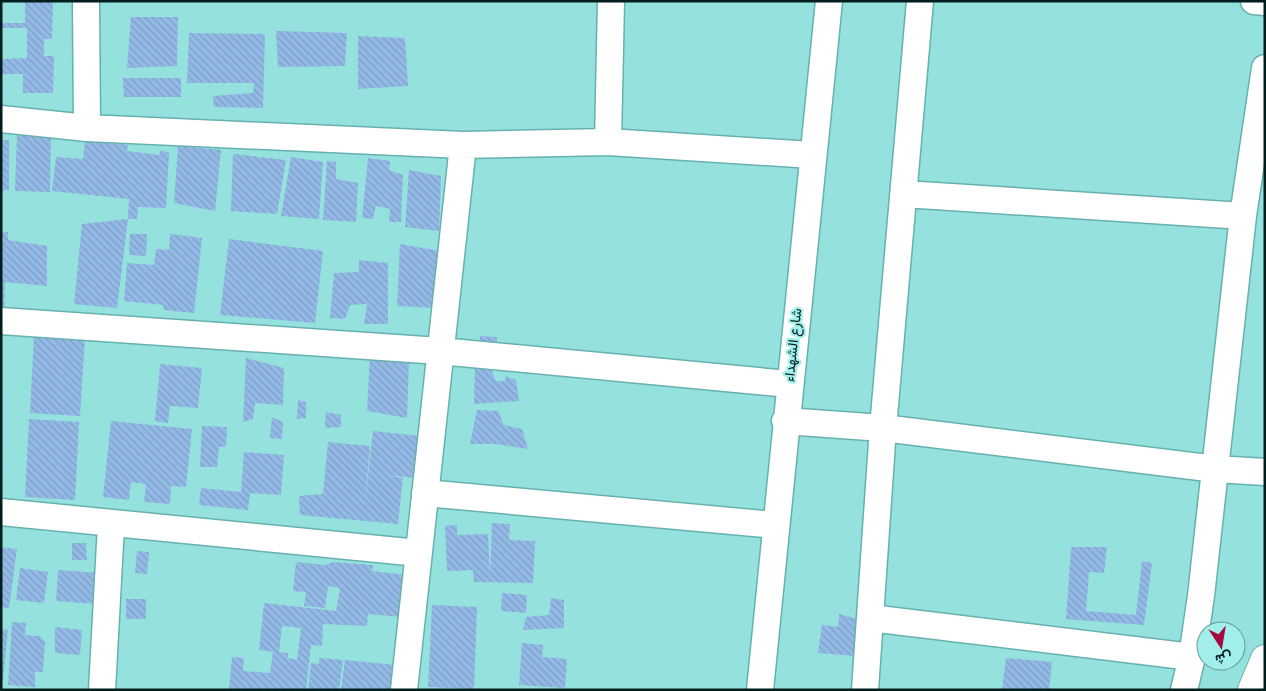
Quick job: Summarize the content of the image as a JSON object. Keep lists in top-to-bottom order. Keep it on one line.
{"streets":{"street":["شارع الشهداء"]},"north":"bottom"}
